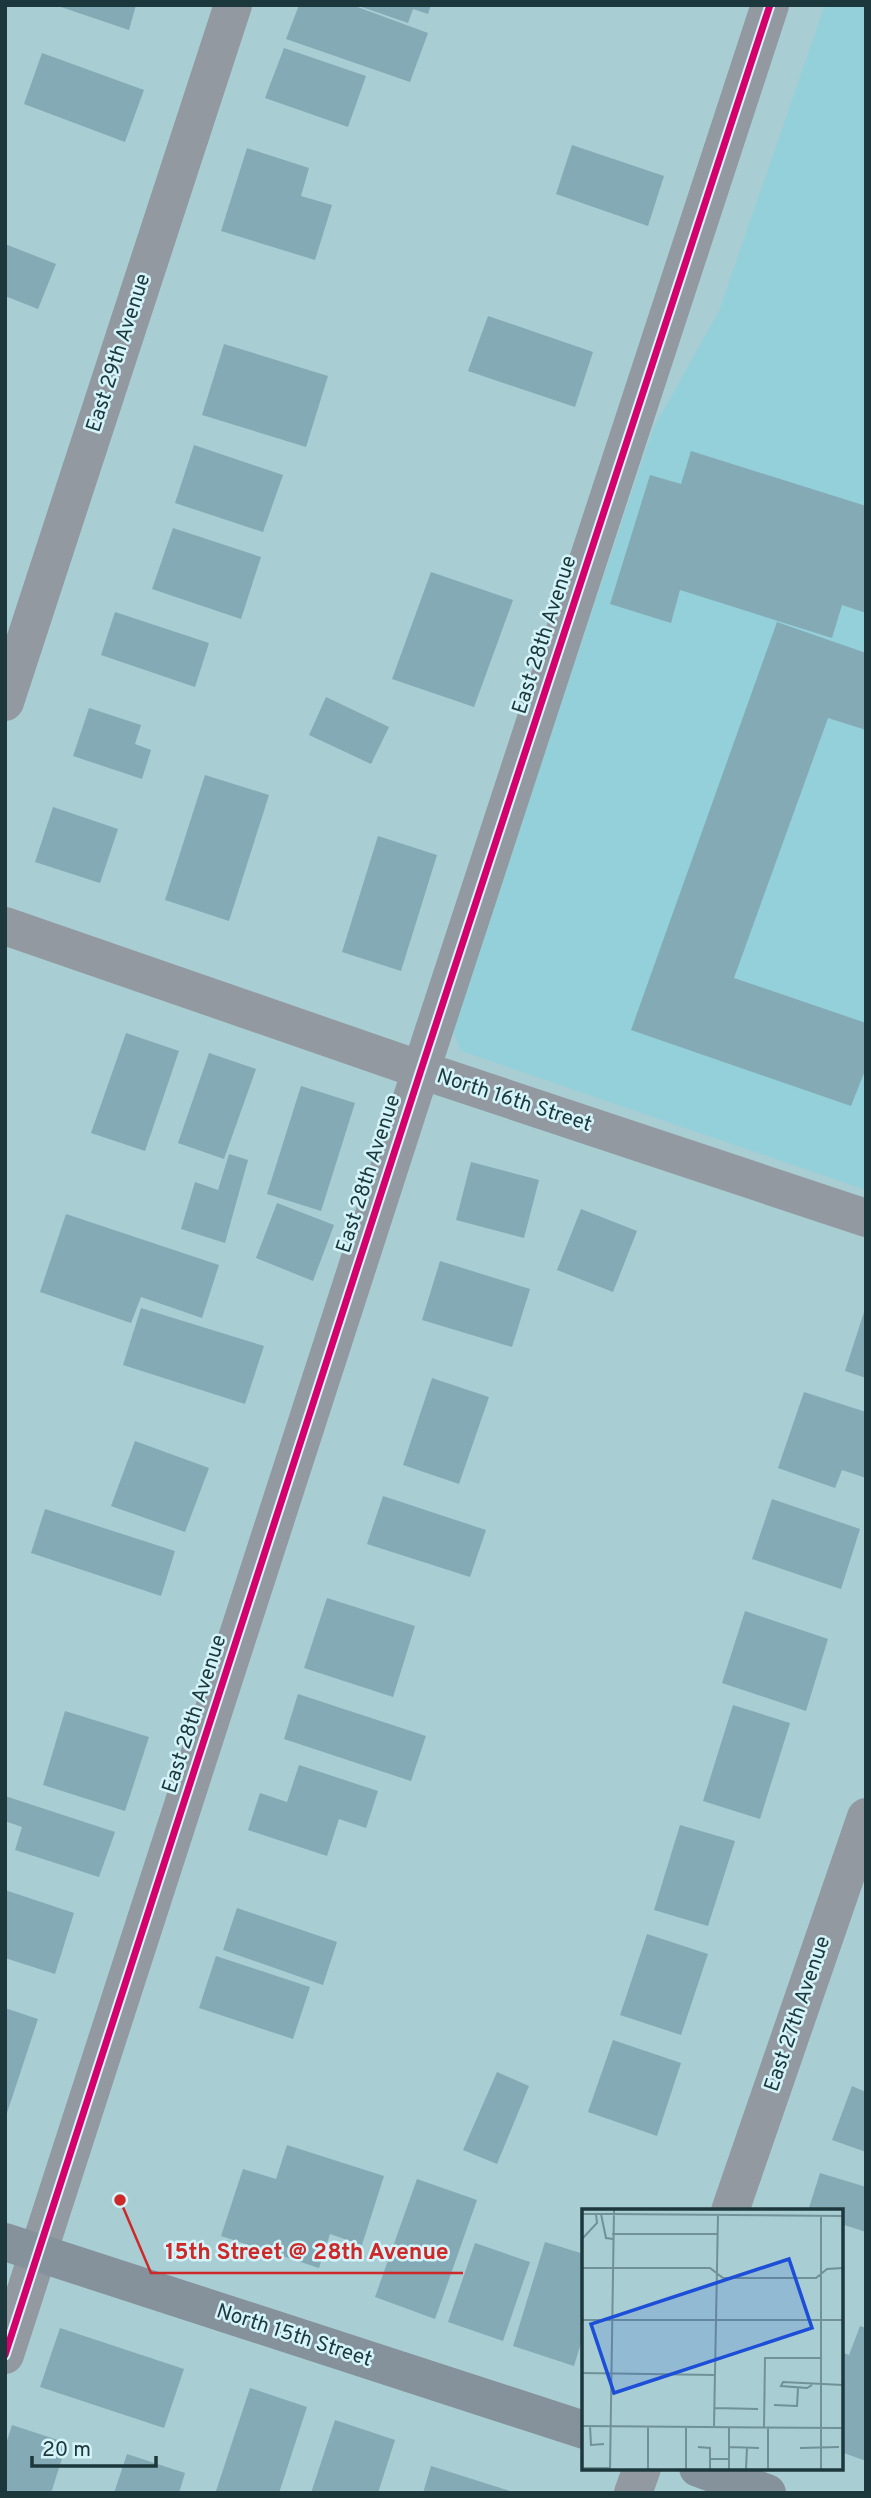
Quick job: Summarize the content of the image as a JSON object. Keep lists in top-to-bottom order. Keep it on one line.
{"streets":{"main road":["North 15th Street"],"street":["East 29th Avenue","East 28th Avenue","North 16th Street","East 27th Avenue"]},"crossings":[["East 28th Avenue","North 16th Street"],["East 28th Avenue","North 15th Street"]],"places":["15th Street @ 28th Avenue"],"scale_bar":"20 m"}
